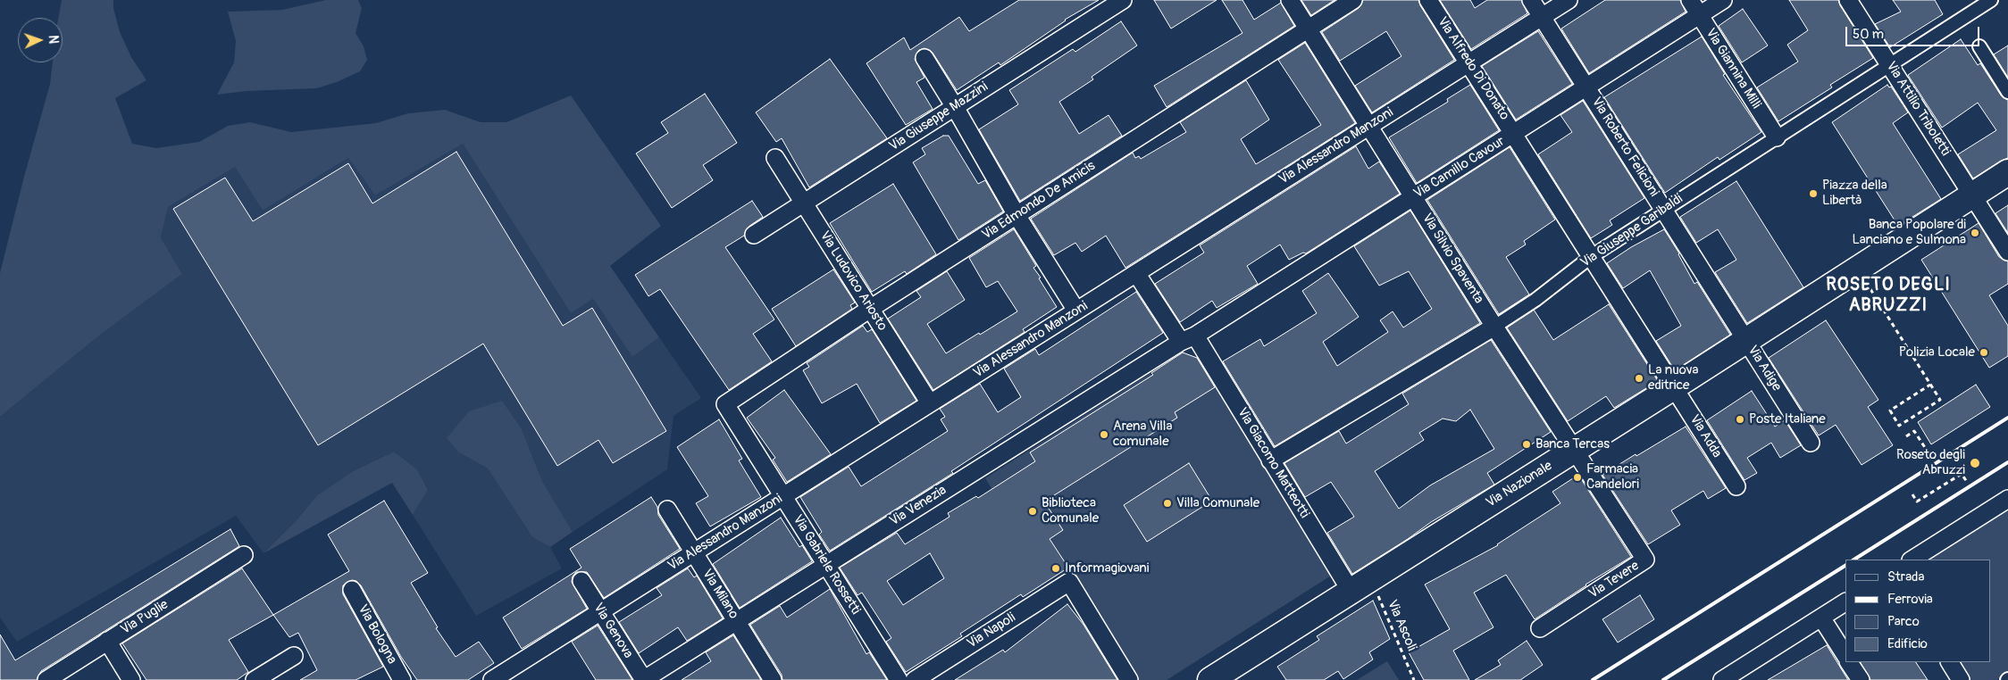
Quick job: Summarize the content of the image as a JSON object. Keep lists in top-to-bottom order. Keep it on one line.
{"streets":{"main road":["Via Nazionale"],"street":["Via Alfredo Di Donato","Via Giannina Milli","Via Attilio Triboletti","Via Giuseppe Mazzini","Via Alessandro Manzoni","Via Roberto Felicioni","Via Camillo Cavour","Via Edmondo De Amicis","Via Giuseppe Garibaldi","Via Silvio Spaventa","Via Ludovico Ariosto","Via Adige","Via Adda","Via Giacomo Matteotti","Via Venezia","Via Gabriele Rossetti","Via Tevere","Via Milano","Via Puglie","Via Genova","Via Napoli","Via Bologna"],"path":["Via Ascoli"]},"crossings":[["Via Alfredo Di Donato","Via Alessandro Manzoni"],["Via Alfredo Di Donato","Via Camillo Cavour"],["Via Alfredo Di Donato","Via Giuseppe Garibaldi"],["Via Alfredo Di Donato","Via Adda"],["Via Alfredo Di Donato","Via Nazionale"],["Via Giannina Milli","Via Camillo Cavour"],["Via Giannina Milli","Via Giuseppe Garibaldi"],["Via Attilio Triboletti","Via Giuseppe Garibaldi"],["Via Attilio Triboletti","Via Nazionale"],["Via Giuseppe Mazzini","Via Ludovico Ariosto"],["Via Alessandro Manzoni","Via Roberto Felicioni"],["Via Alessandro Manzoni","Via Silvio Spaventa"],["Via Alessandro Manzoni","Via Ludovico Ariosto"],["Via Alessandro Manzoni","Via Giacomo Matteotti"],["Via Alessandro Manzoni","Via Gabriele Rossetti"],["Via Alessandro Manzoni","Via Milano"],["Via Alessandro Manzoni","Via Genova"],["Via Roberto Felicioni","Via Camillo Cavour"],["Via Roberto Felicioni","Via Giuseppe Garibaldi"],["Via Roberto Felicioni","Via Adige"],["Via Roberto Felicioni","Via Nazionale"],["Via Camillo Cavour","Via Silvio Spaventa"],["Via Camillo Cavour","Via Giacomo Matteotti"],["Via Camillo Cavour","Via Venezia"],["Via Edmondo De Amicis","Via Silvio Spaventa"],["Via Edmondo De Amicis","Via Ludovico Ariosto"],["Via Edmondo De Amicis","Via Gabriele Rossetti"],["Via Giuseppe Garibaldi","Via Silvio Spaventa"],["Via Giuseppe Garibaldi","Via Giacomo Matteotti"],["Via Silvio Spaventa","Via Nazionale"],["Via Silvio Spaventa","Via Tevere"],["Via Adige","Via Nazionale"],["Via Adda","Via Nazionale"],["Via Giacomo Matteotti","Via Nazionale"],["Via Giacomo Matteotti","Via Venezia"],["Via Giacomo Matteotti","Via Ascoli"],["Via Nazionale","Via Tevere"],["Via Nazionale","Via Ascoli"],["Via Venezia","Via Gabriele Rossetti"],["Via Venezia","Via Milano"],["Via Venezia","Via Genova"]],"districts":["ROSETO DEGLI ABRUZZI"],"places":["Piazza della Libertà","Banca Popolare di Lanciano e Sulmona","Polizia Locale","La nuova editrice","Poste Italiane","Arena Villa comunale","Banca Tercas","Roseto degli Abruzzi","Farmacia Candelori","Villa Comunale","Biblioteca Comunale","Informagiovani"],"legend":["Strada","Ferrovia","Parco","Edificio"],"scale_bar":"50 m","north":"right"}
